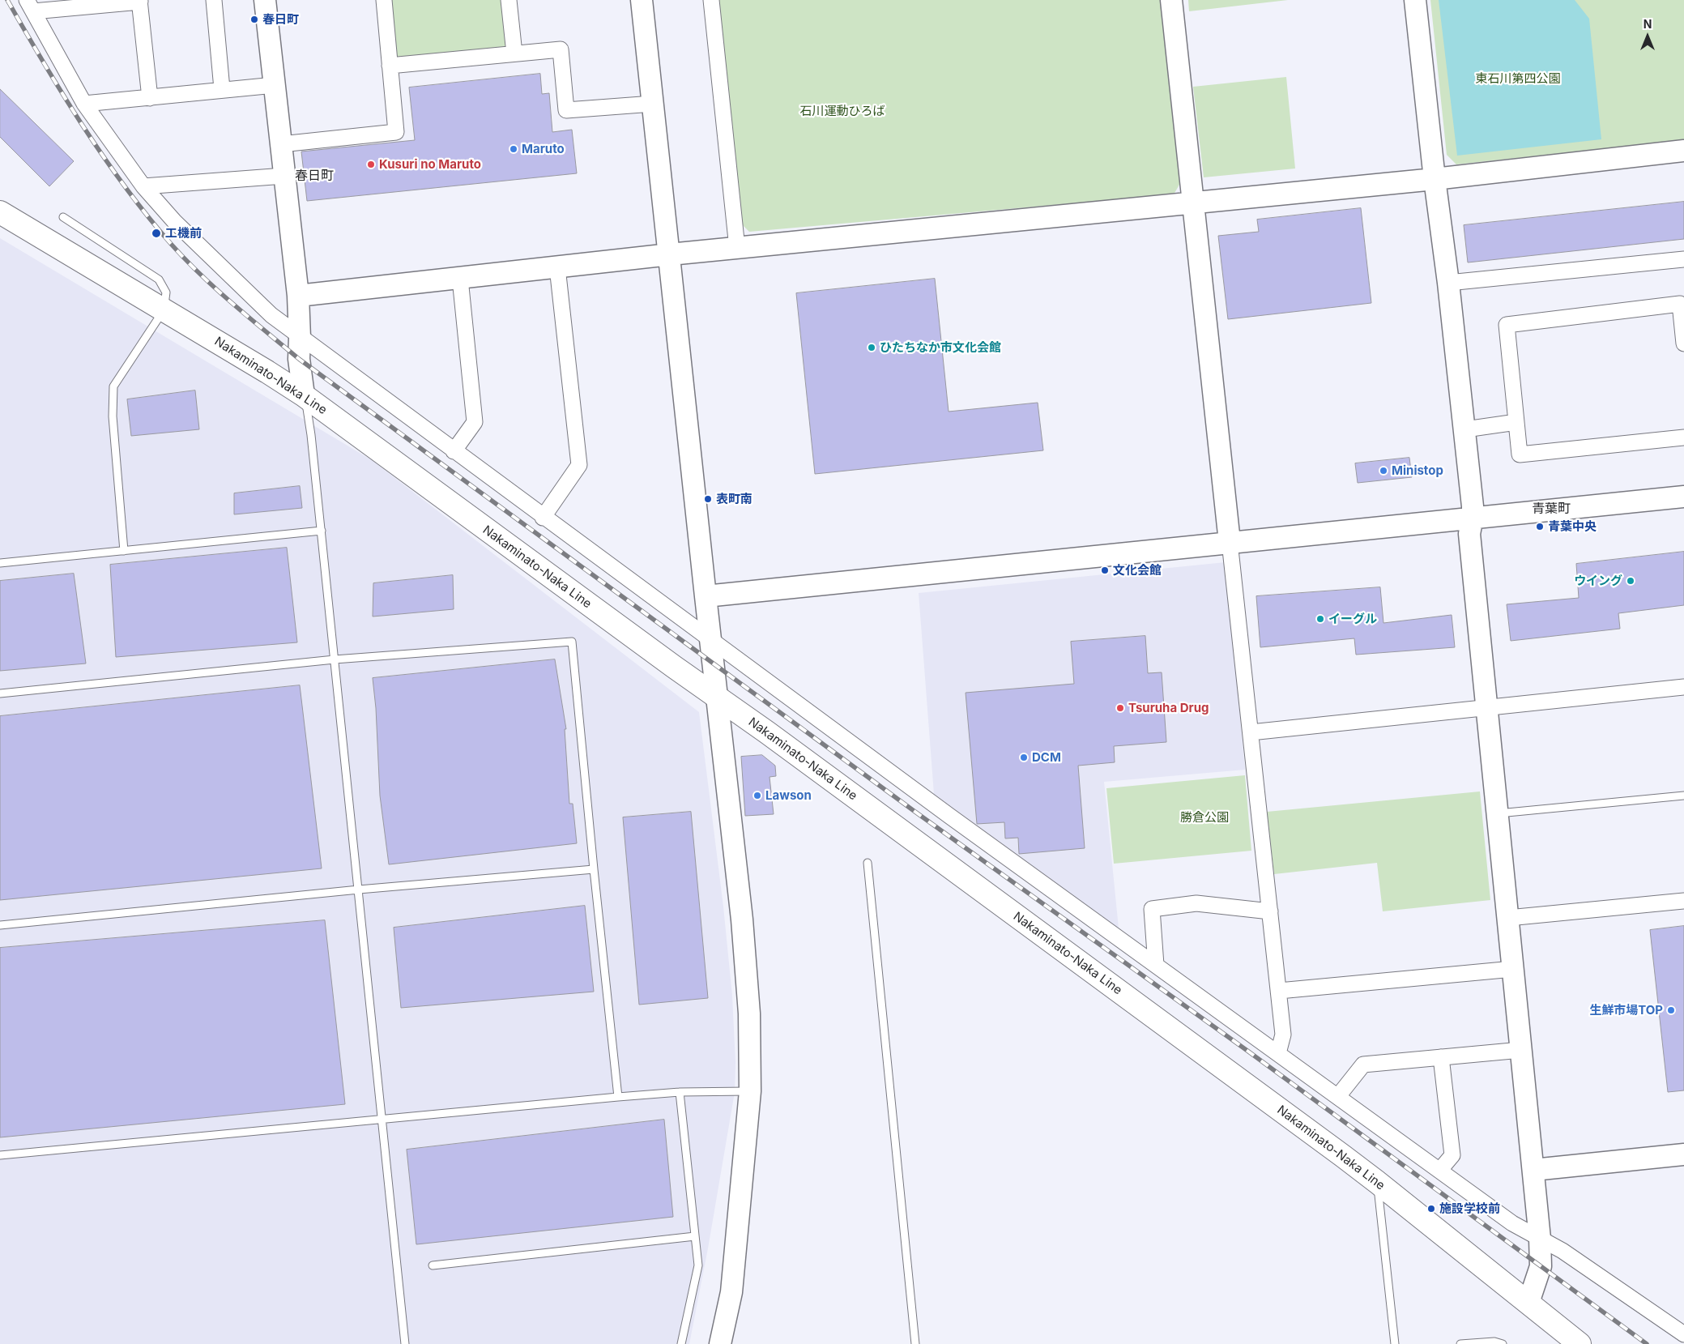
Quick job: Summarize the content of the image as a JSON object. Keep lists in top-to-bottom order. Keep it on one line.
{"streets":{"main road":["Nakaminato-Naka Line"]},"districts":["春日町","青葉町"],"parks":["東石川第四公園","石川運動ひろば","勝倉公園"],"places":["春日町","Maruto","Kusuri no Maruto","工機前","ひたちなか市文化会館","Ministop","表町南","青葉中央","文化会館","ウイング","イーグル","Tsuruha Drug","DCM","Lawson","生鮮市場TOP","施設学校前"],"north":"top"}
